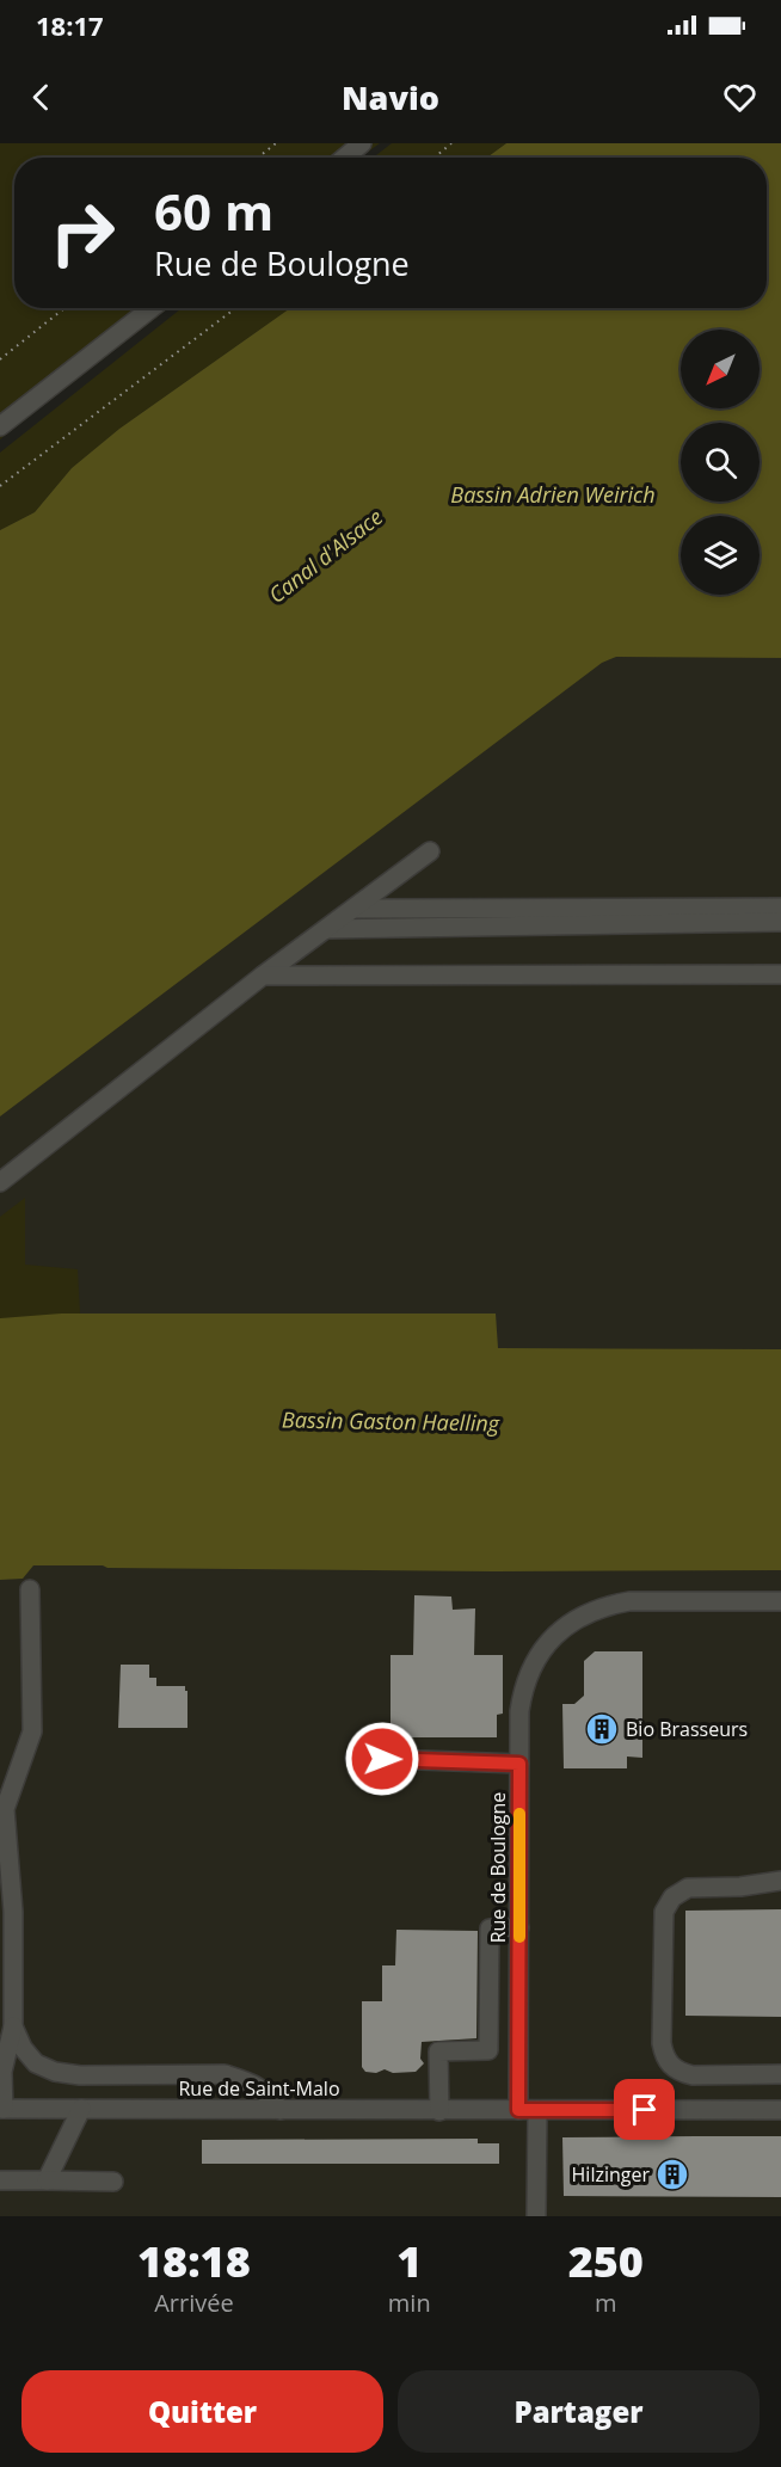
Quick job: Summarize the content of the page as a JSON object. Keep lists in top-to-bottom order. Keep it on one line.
{"streets":{"street":["Rue de Boulogne","Rue de Saint-Malo"]},"crossings":[["Rue de Boulogne","Rue de Saint-Malo"]],"water":["Bassin Adrien Weirich","Canal d'Alsace","Bassin Gaston Haelling"],"places":{"building":["Bio Brasseurs","Hilzinger"]},"north":"bottom left","page":{"status":"18:17","header":"Navio","turn":["60 m","Rue de Boulogne"],"eta":["18:18","Arrivée","1","min","250","m"],"buttons":["Quitter","Partager"]}}
